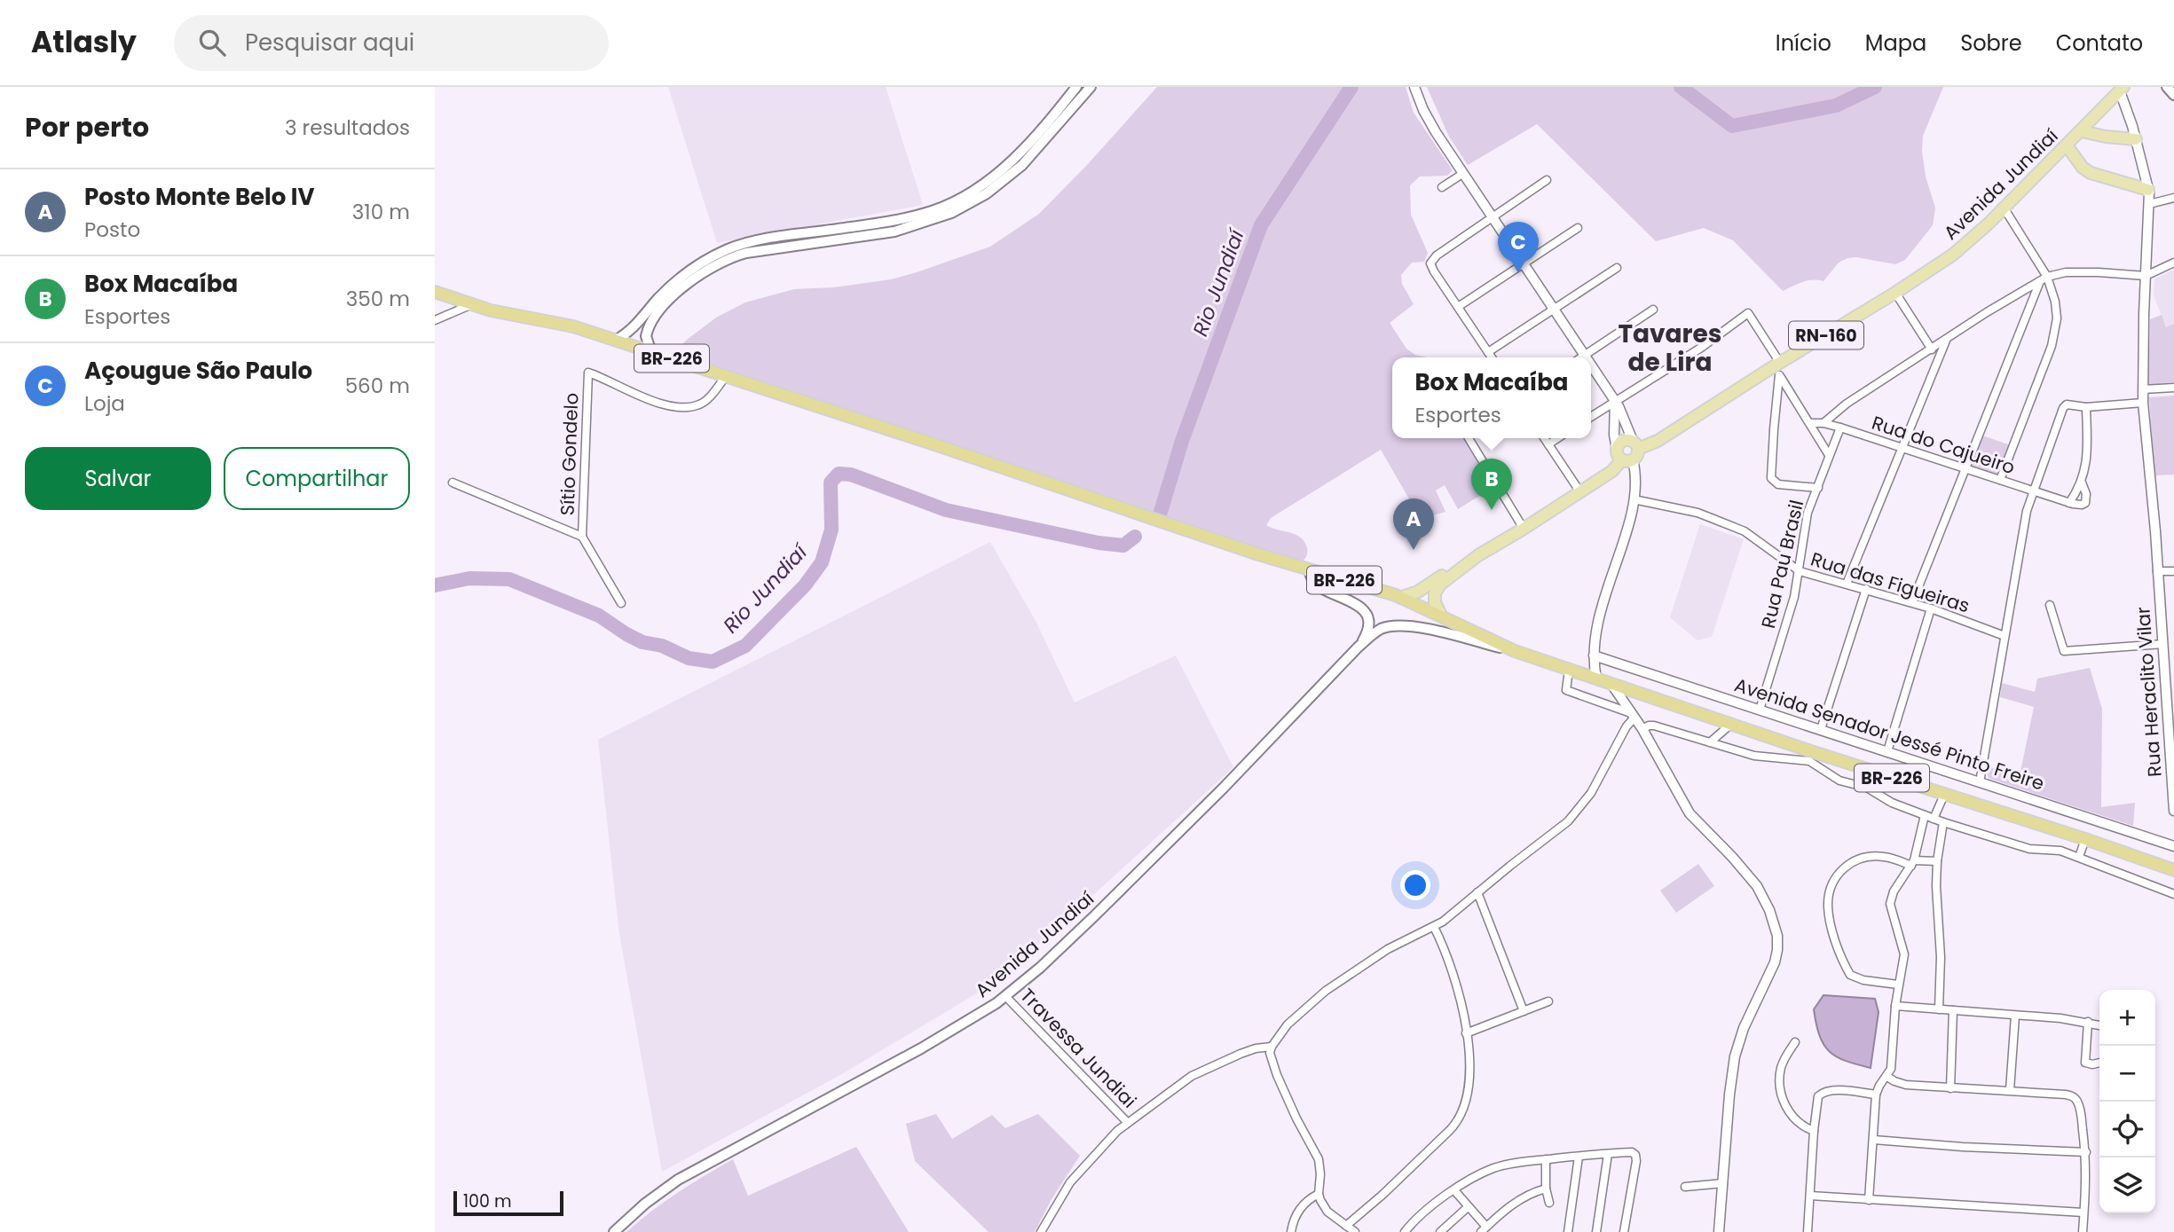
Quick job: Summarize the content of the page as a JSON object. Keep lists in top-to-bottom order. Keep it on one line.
{"streets":{"highway":["BR-226"],"main road":["Avenida Jundiaí","RN-160"],"street":["Rua do Cajueiro","Sítio Gondelo","Rua Pau Brasil","Rua das Figueiras","Rua Heraclito Vilar","Avenida Senador Jessé Pinto Freire","Travessa Jundiai"]},"crossings":[["Avenida Jundiaí","BR-226"],["Avenida Jundiaí","Rua Heraclito Vilar"],["Avenida Jundiaí","Travessa Jundiai"],["BR-226","Sítio Gondelo"],["Rua do Cajueiro","Rua Pau Brasil"],["Rua Pau Brasil","Rua das Figueiras"],["Rua Pau Brasil","Avenida Senador Jessé Pinto Freire"]],"districts":["Tavares de Lira"],"water":["Rio Jundiaí"],"scale_bar":"100 m","page":{"header":"Atlasly","search":"Pesquisar aqui","nav":["Início","Mapa","Sobre","Contato"],"heading":["Por perto","3 resultados"],"list":[{"mark":"A","name":"Posto Monte Belo IV","note":"Posto","value":"310 m"},{"mark":"B","name":"Box Macaíba","note":"Esportes","value":"350 m"},{"mark":"C","name":"Açougue São Paulo","note":"Loja","value":"560 m"}],"pins":["C","B","A"],"popup":["Box Macaíba","Esportes"],"buttons":["Salvar","Compartilhar"],"map_buttons":["+","−"],"scale":"100 m"}}
